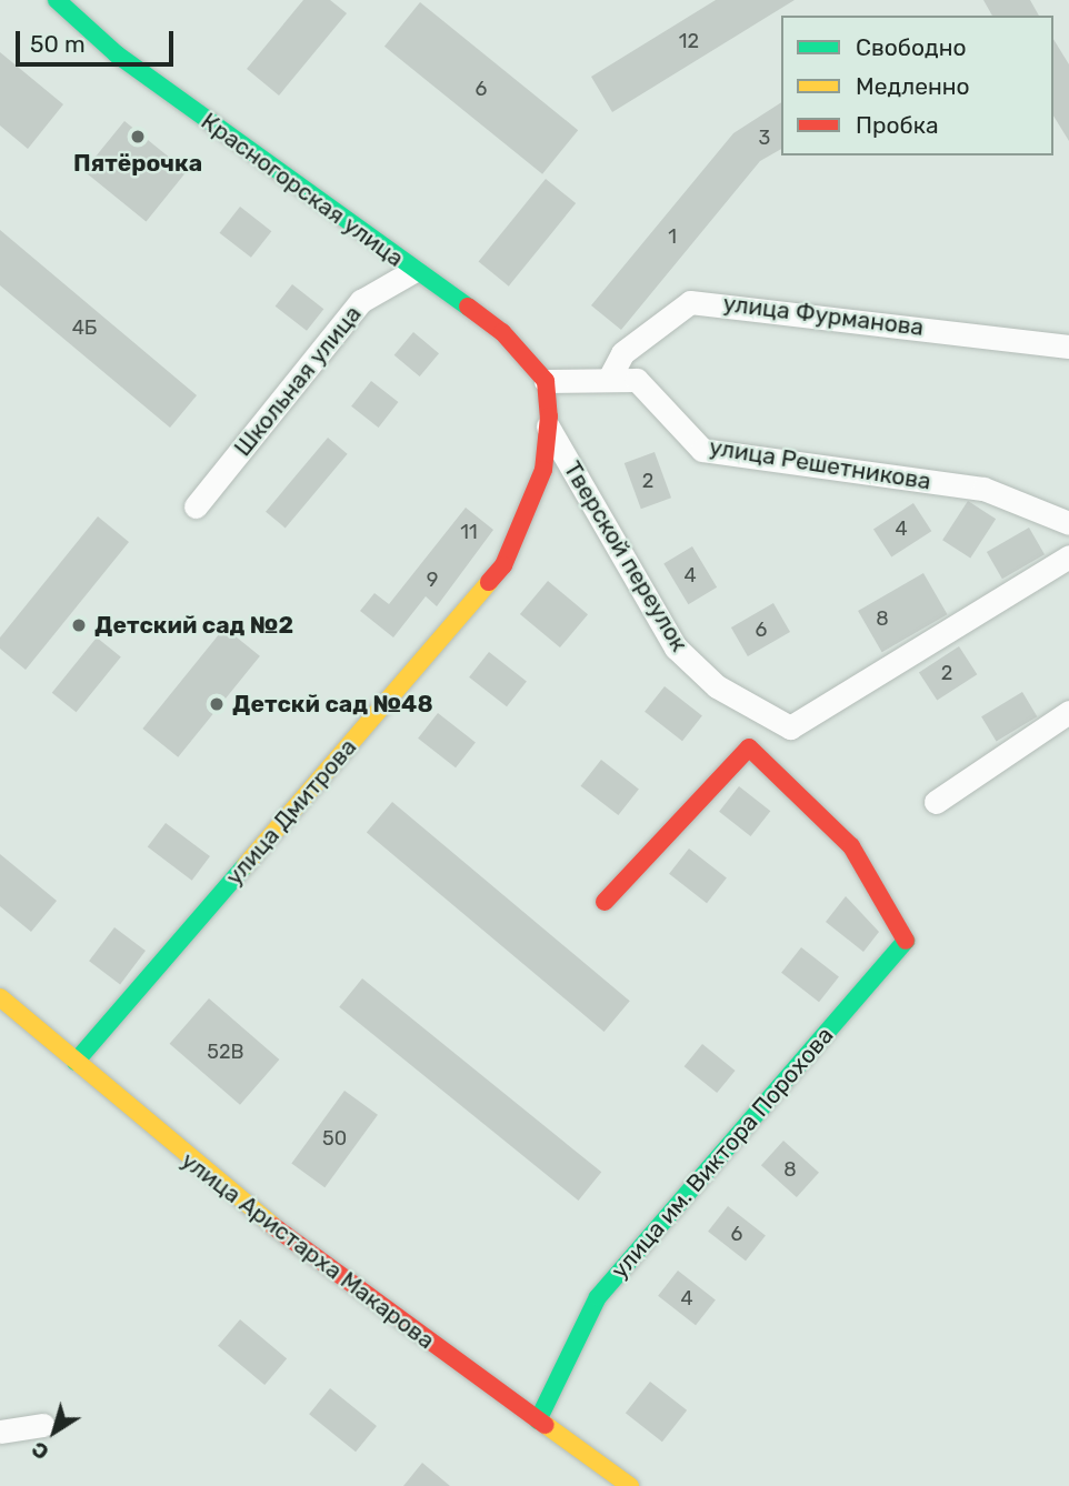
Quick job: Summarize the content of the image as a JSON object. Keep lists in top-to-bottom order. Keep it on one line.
{"streets":{"street":["Красногорская улица","улица Фурманова","Школьная улица","улица Решетникова","Тверской переулок","улица Дмитрова","улица им. Виктора Порохова","улица Аристарха Макарова"]},"crossings":[["Красногорская улица","Школьная улица"],["Красногорская улица","улица Решетникова"],["Красногорская улица","улица Дмитрова"],["улица Фурманова","улица Решетникова"],["улица Решетникова","улица Дмитрова"],["Тверской переулок","улица Дмитрова"],["улица Дмитрова","улица Аристарха Макарова"],["улица им. Виктора Порохова","улица Аристарха Макарова"]],"places":["Пятёрочка","Детский сад №2","Детскй сад №48"],"house_numbers":["12","6","3","1","4Б","2","4","11","4","9","8","6","2","52В","50","8","6","4"],"legend":["Свободно","Медленно","Пробка"],"scale_bar":"50 m","north":"bottom left"}
